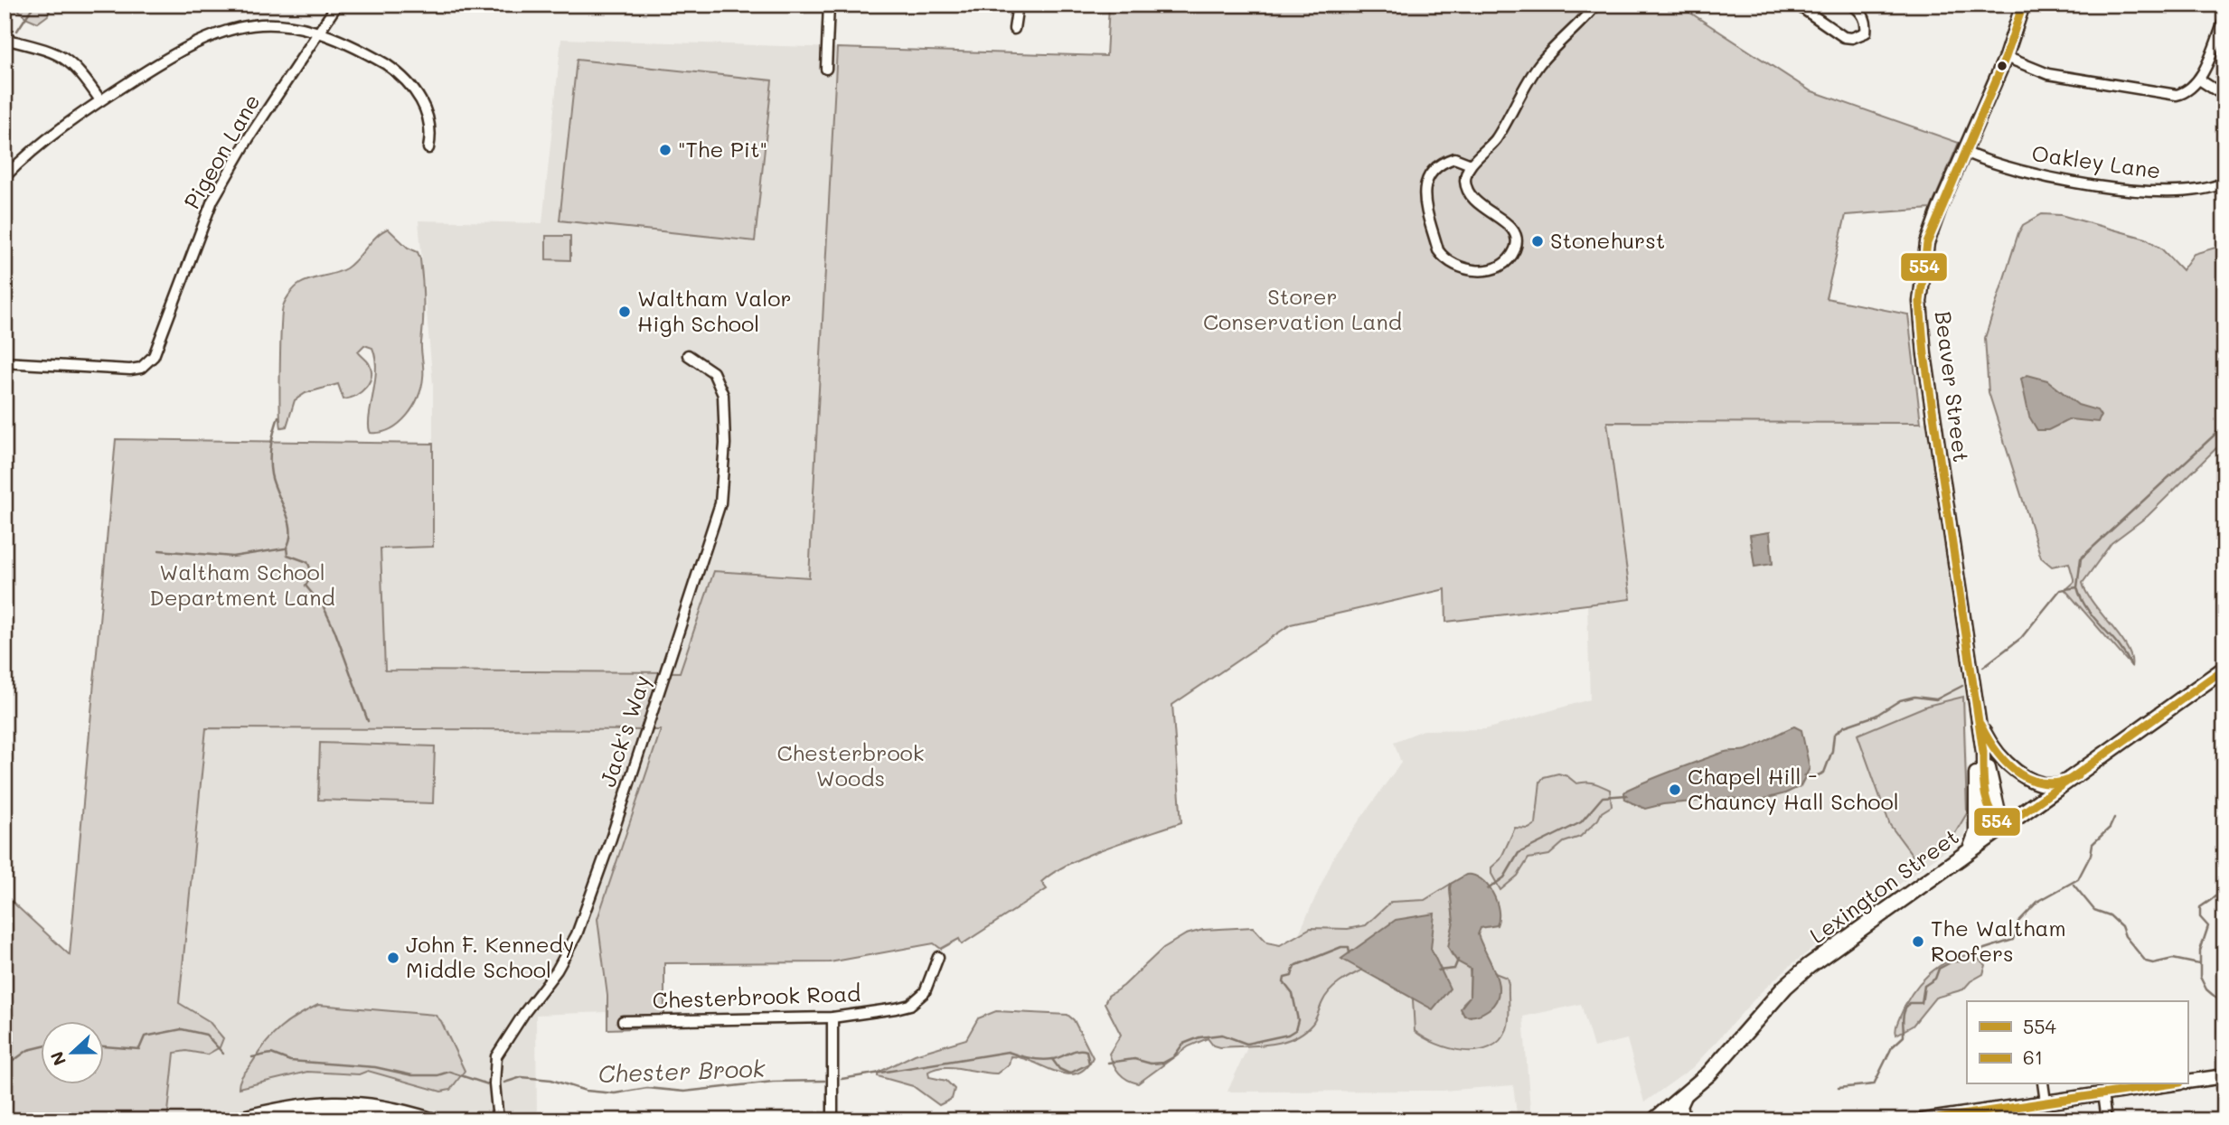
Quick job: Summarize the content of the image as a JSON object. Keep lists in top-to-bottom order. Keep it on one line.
{"streets":{"main road":["Beaver Street","Lexington Street"],"street":["Pigeon Lane","Oakley Lane","Jack's Way","Chesterbrook Road"]},"crossings":[["Oakley Lane","Beaver Street"],["Beaver Street","Lexington Street"]],"water":["Chester Brook"],"parks":["Storer Conservation Land","Waltham School Department Land","Chesterbrook Woods"],"places":["\"The Pit\"","Stonehurst","Waltham Valor High School","Chapel Hill - Chauncy Hall School","The Waltham Roofers","John F. Kennedy Middle School"],"lines":["transit line 554","transit line 61"],"legend":["554","61"],"north":"left"}
